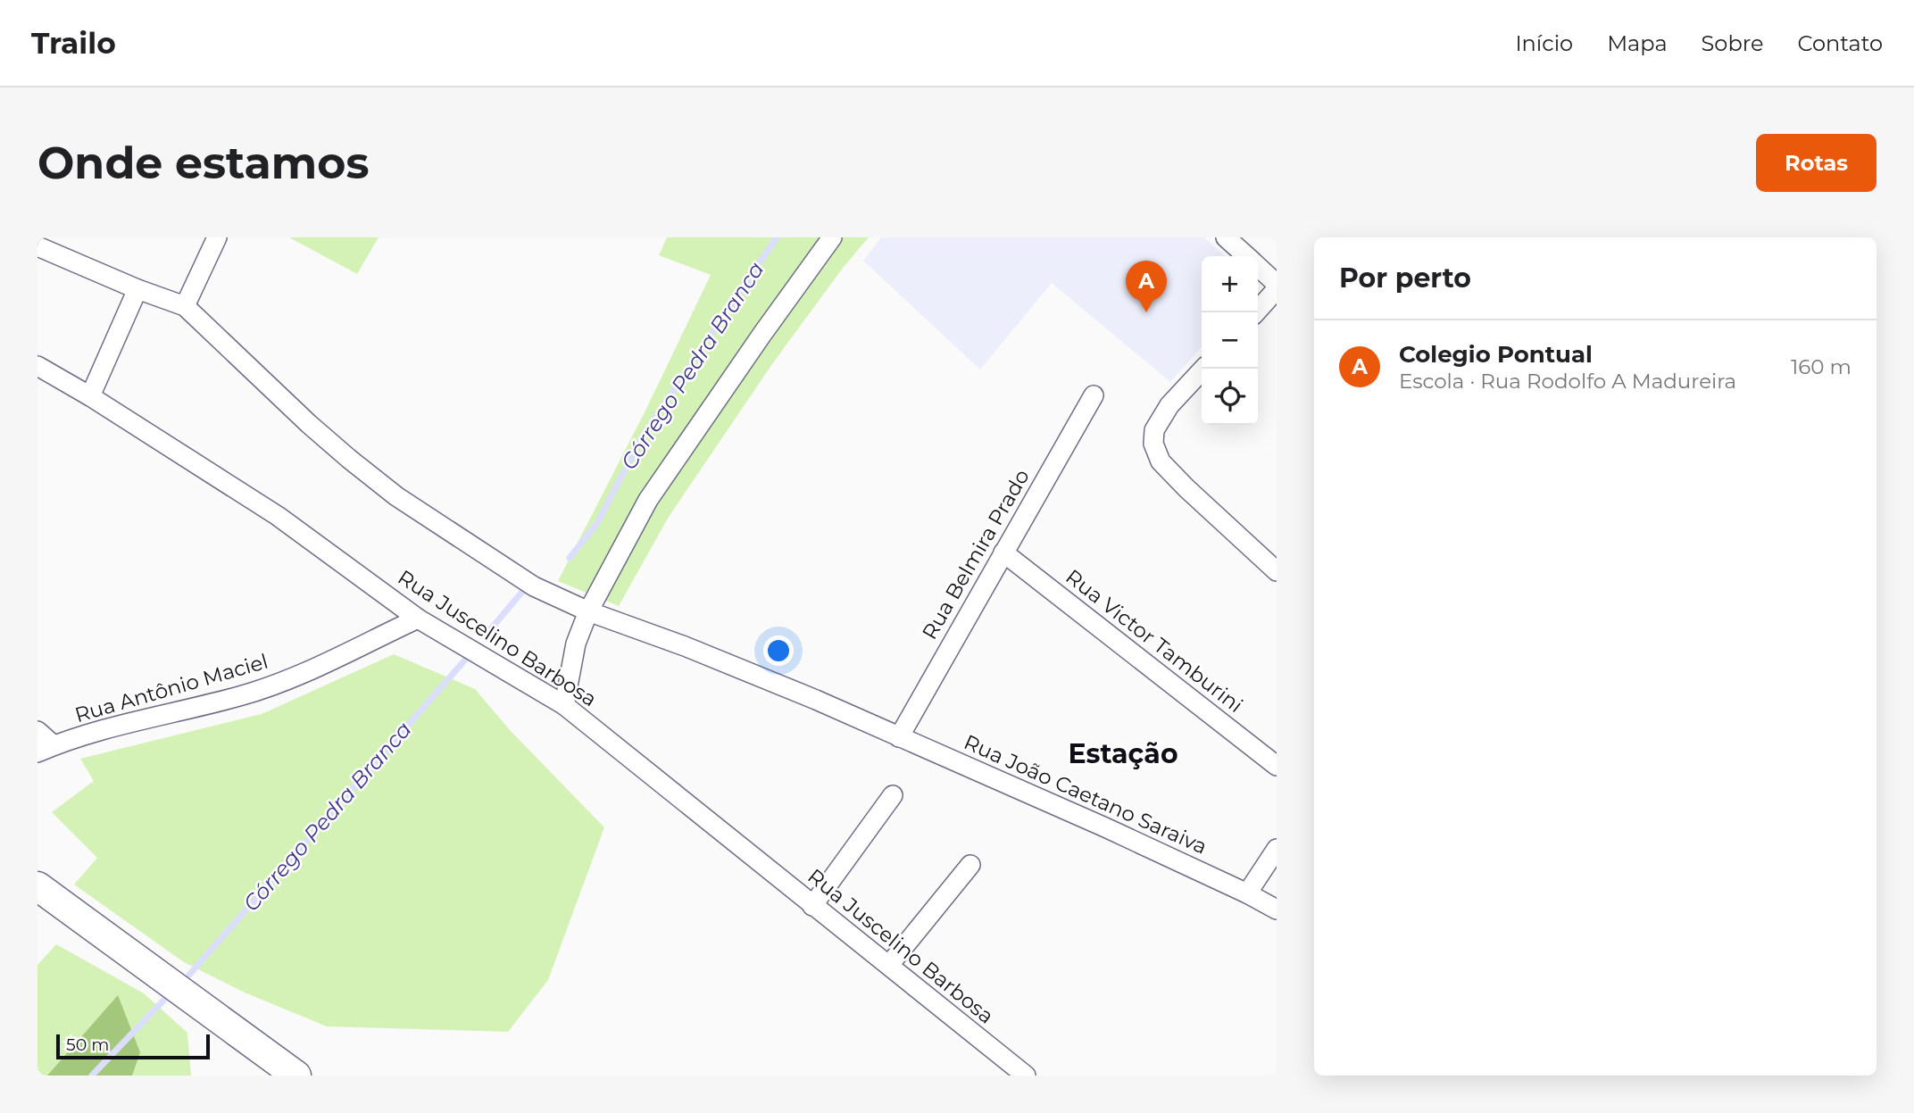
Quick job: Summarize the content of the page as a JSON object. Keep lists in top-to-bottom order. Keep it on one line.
{"streets":{"street":["Rua Belmira Prado","Rua Juscelino Barbosa","Rua Victor Tamburini","Rua Antônio Maciel","Rua João Caetano Saraiva"]},"crossings":[["Rua Belmira Prado","Rua Victor Tamburini"],["Rua Belmira Prado","Rua João Caetano Saraiva"],["Rua Juscelino Barbosa","Rua Antônio Maciel"]],"districts":["Estação"],"water":["Córrego Pedra Branca"],"scale_bar":"50 m","page":{"header":"Trailo","nav":["Início","Mapa","Sobre","Contato"],"buttons":"Rotas","title":"Onde estamos","heading":"Por perto","map_buttons":["+","−"],"pins":"A","list":[{"mark":"A","name":"Colegio Pontual","note":"Escola · Rua Rodolfo A Madureira","value":"160 m"}],"scale":"50 m"}}
